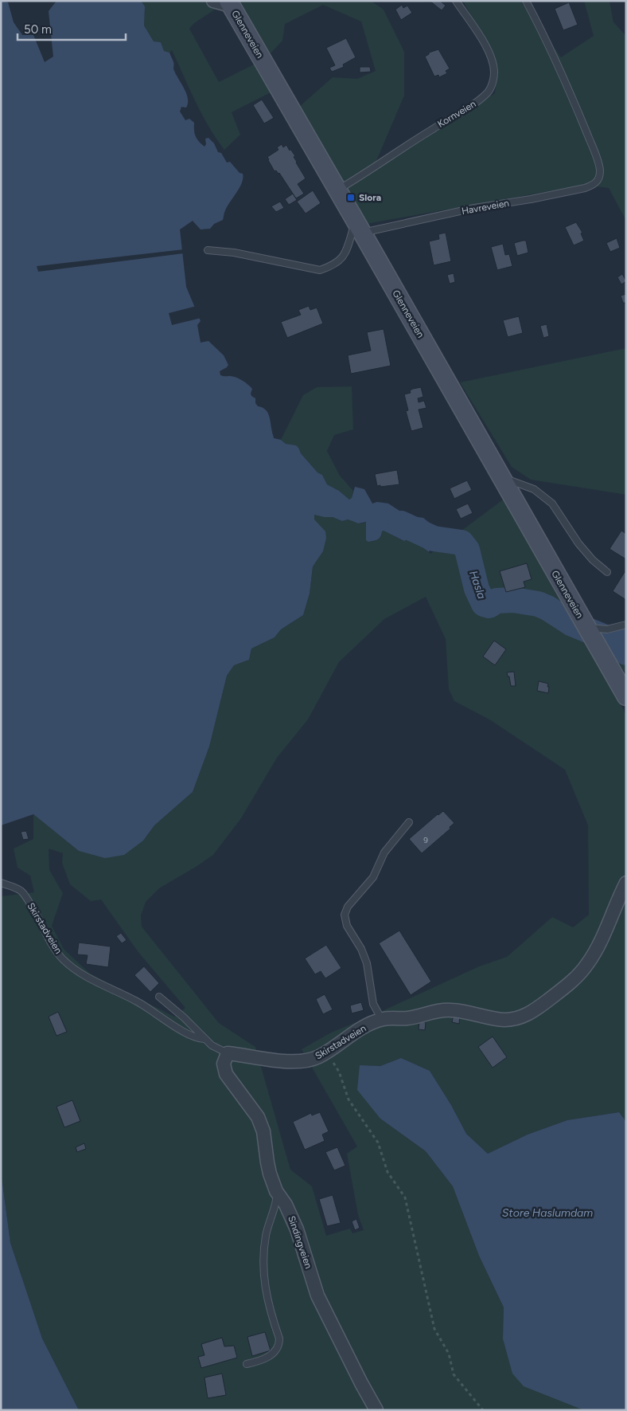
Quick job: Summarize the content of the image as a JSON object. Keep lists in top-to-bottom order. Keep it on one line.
{"streets":{"main road":["Glenneveien"],"street":["Skirstadveien","Sindingveien"],"lane":["Kornveien","Havreveien"]},"crossings":[["Glenneveien","Kornveien"],["Glenneveien","Havreveien"],["Skirstadveien","Sindingveien"]],"water":["Hasla","Store Haslumdam"],"places":{"transit":["Slora"]},"house_numbers":["9"],"scale_bar":"50 m"}
